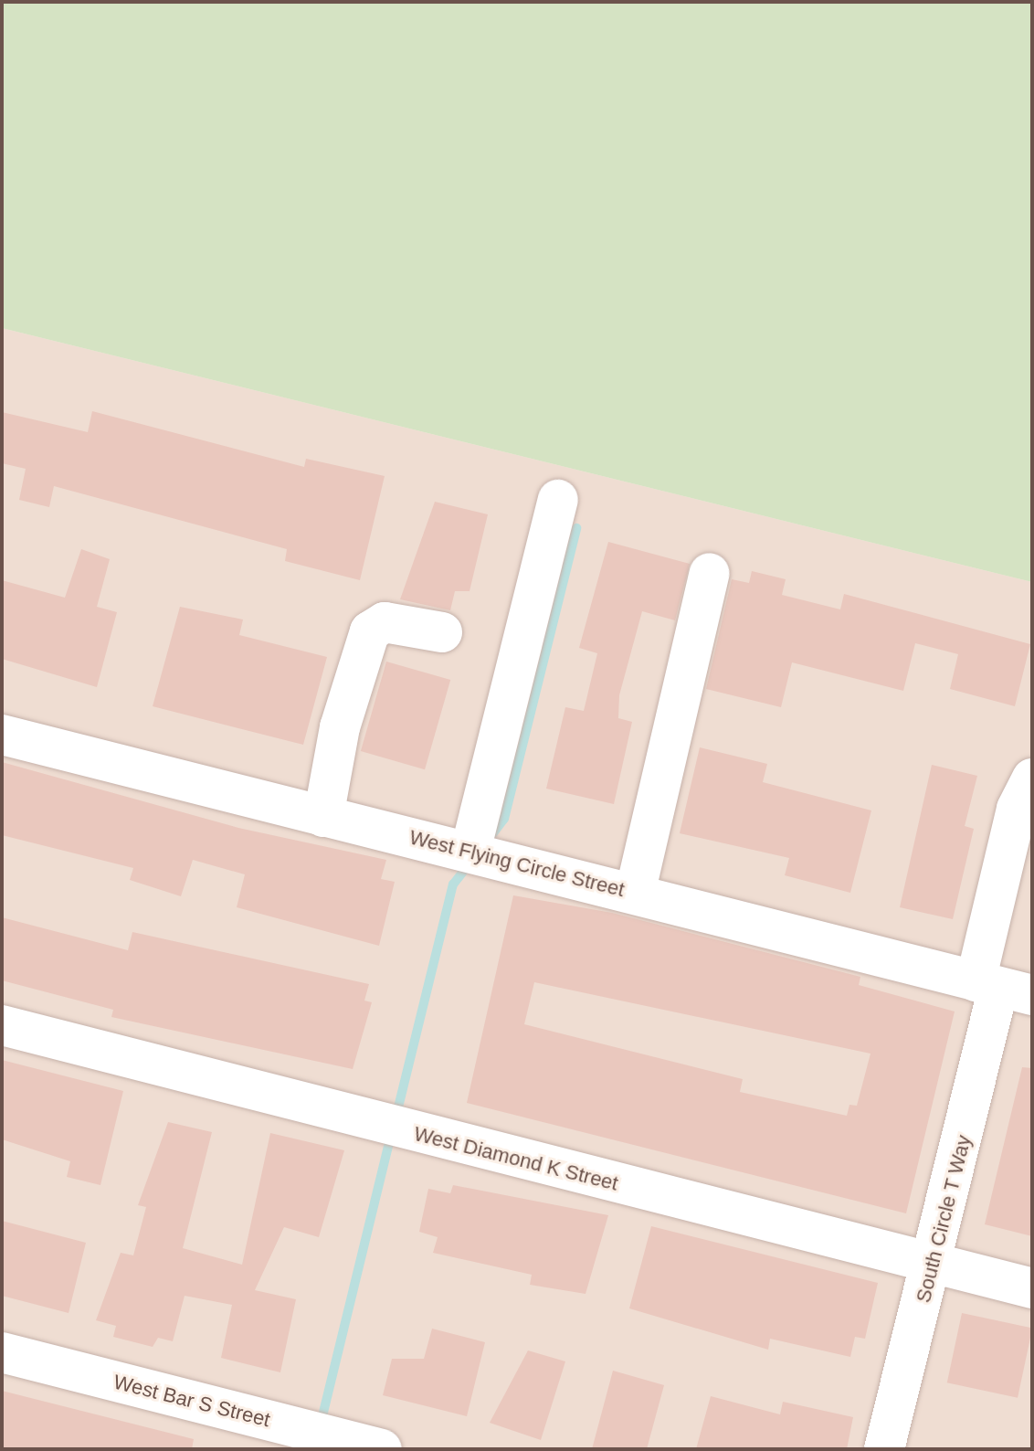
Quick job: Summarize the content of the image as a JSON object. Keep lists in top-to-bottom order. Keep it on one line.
{"streets":{"street":["West Flying Circle Street","West Diamond K Street","South Circle T Way","West Bar S Street"]},"crossings":[["West Flying Circle Street","South Circle T Way"],["West Diamond K Street","South Circle T Way"]]}
